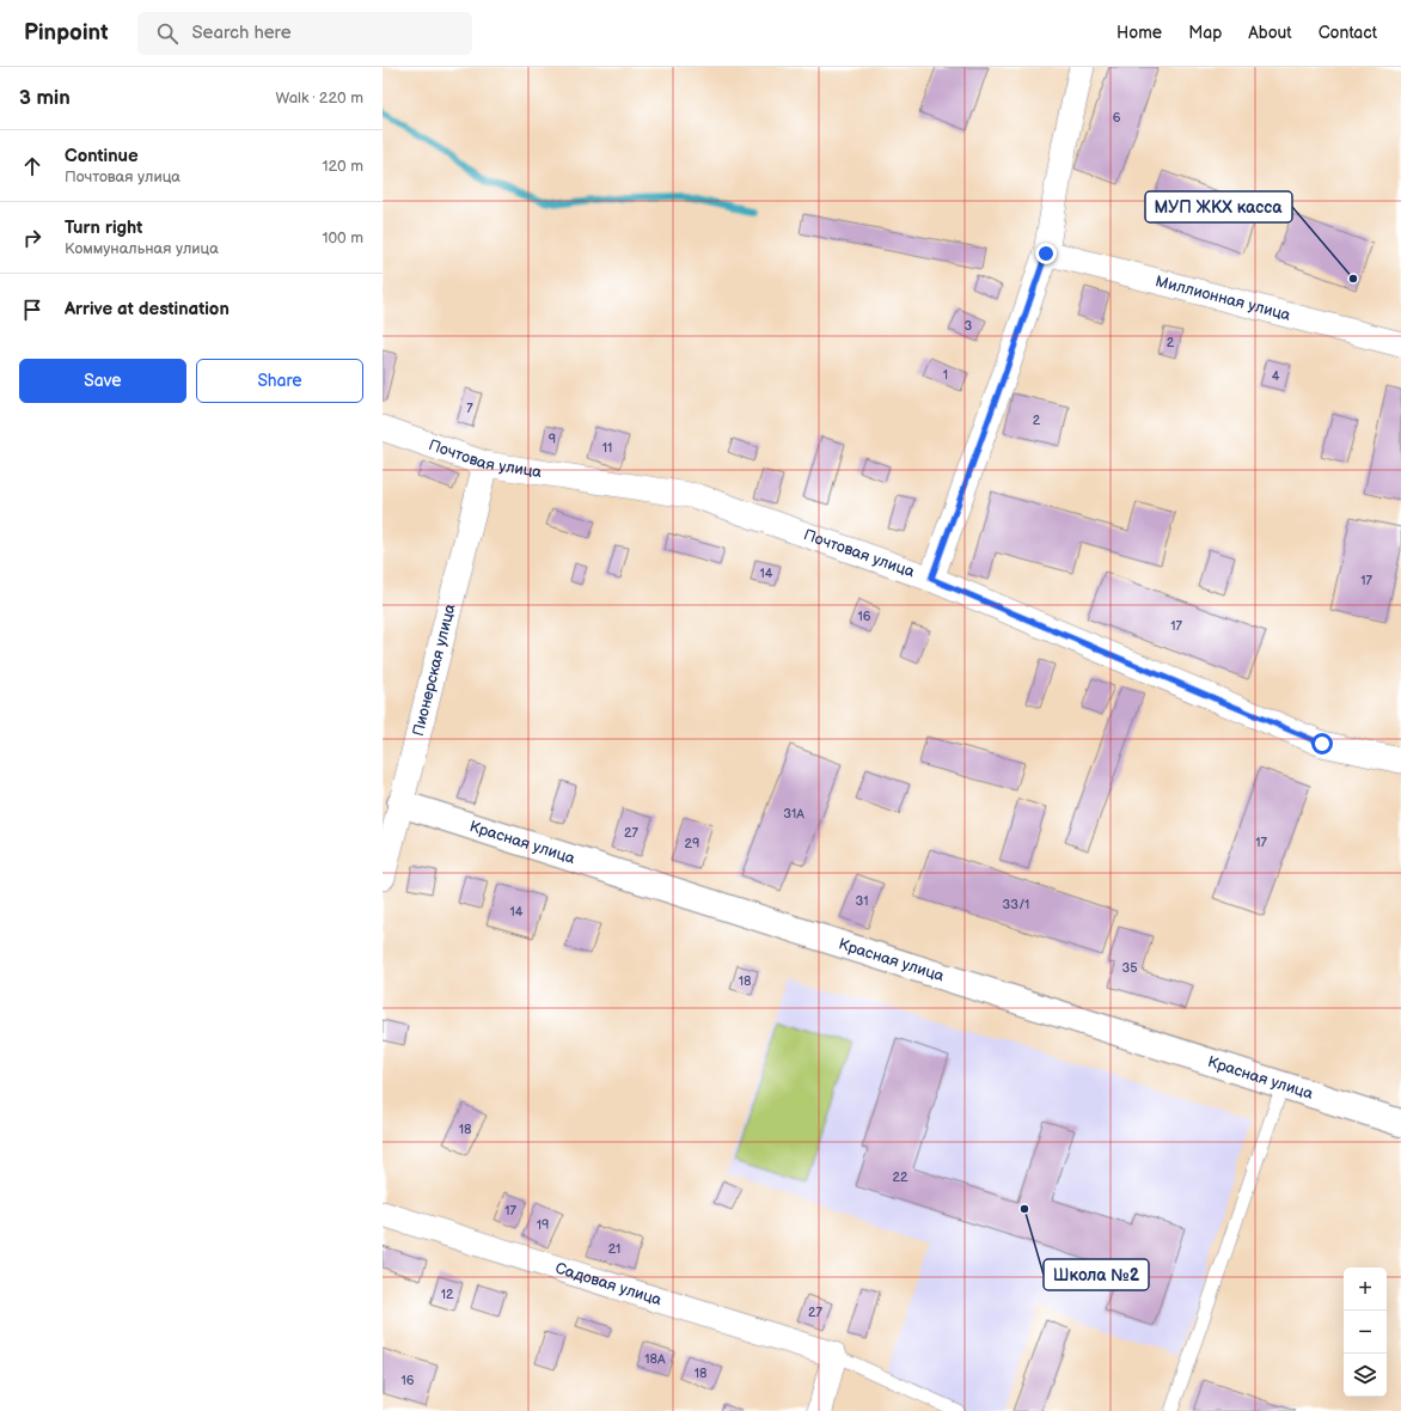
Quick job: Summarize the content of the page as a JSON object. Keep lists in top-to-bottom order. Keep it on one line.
{"streets":{"street":["Миллионная улица","Почтовая улица","Пионерская улица","Красная улица","Садовая улица"]},"crossings":[["Почтовая улица","Пионерская улица"],["Пионерская улица","Красная улица"]],"places":["МУП ЖКХ касса","Школа №2"],"house_numbers":["6","3","2","1","4","7","2","9","11","14","17","16","17","31А","27","17","29","31","33/1","14","35","18","18","22","17","19","21","12","27","18А","18","16"],"page":{"header":"Pinpoint","search":"Search here","nav":["Home","Map","About","Contact"],"heading":["3 min","Walk · 220 m"],"list":[["Continue","Почтовая улица","120 m"],["Turn right","Коммунальная улица","100 m"],"Arrive at destination"],"buttons":["Save","Share"],"map_buttons":["+","−"]}}
